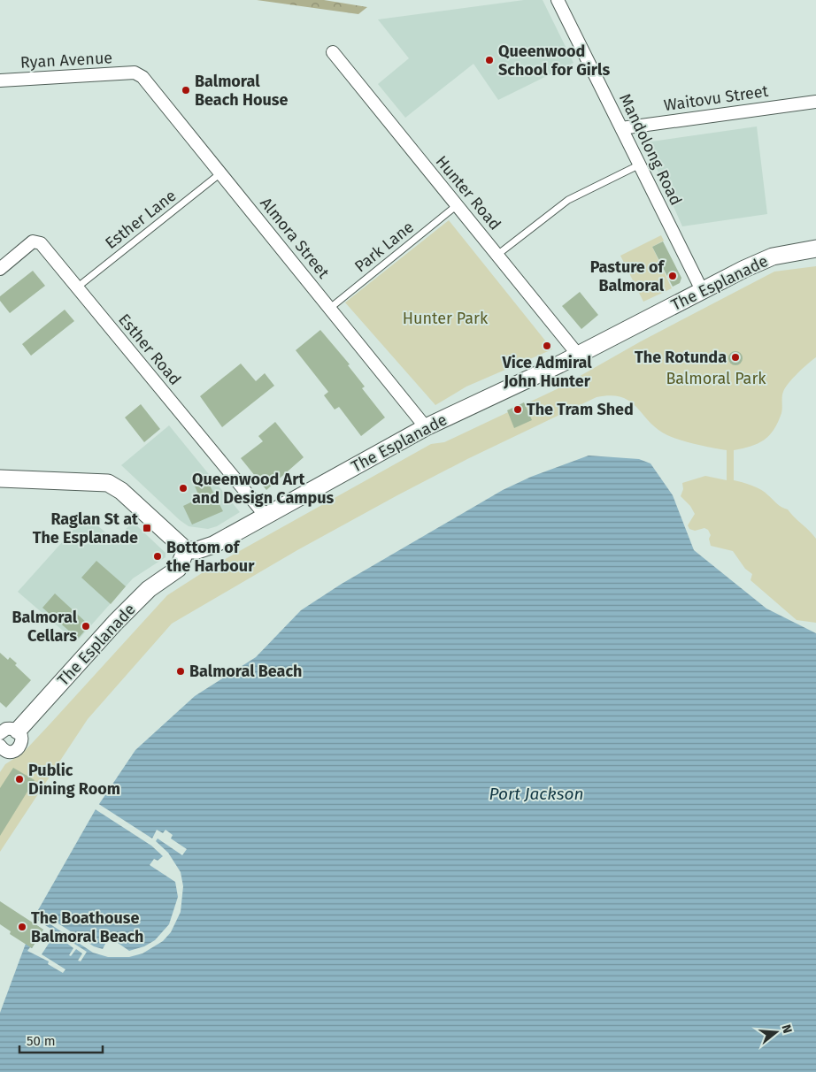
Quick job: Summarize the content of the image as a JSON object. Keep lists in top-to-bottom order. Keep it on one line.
{"streets":{"street":["Ryan Avenue","Waitovu Street","Mandolong Road","Hunter Road","Almora Street","The Esplanade","Esther Road"],"lane":["Esther Lane","Park Lane"]},"crossings":[["Ryan Avenue","Almora Street"],["Waitovu Street","Mandolong Road"],["Mandolong Road","The Esplanade"],["Hunter Road","Park Lane"],["Hunter Road","The Esplanade"],["Esther Lane","Almora Street"],["Esther Lane","Esther Road"],["Almora Street","Park Lane"],["Almora Street","The Esplanade"],["The Esplanade","Esther Road"]],"water":["Port Jackson"],"parks":["Hunter Park","Balmoral Park"],"places":{"other":["Queenwood School for Girls","Balmoral Beach House","Pasture of Balmoral","Vice Admiral John Hunter","The Rotunda","The Tram Shed","Queenwood Art and Design Campus","Bottom of the Harbour","Balmoral Cellars","Balmoral Beach","Public Dining Room","The Boathouse Balmoral Beach"],"transit":["Raglan St at The Esplanade"]},"scale_bar":"50 m","north":"right"}
